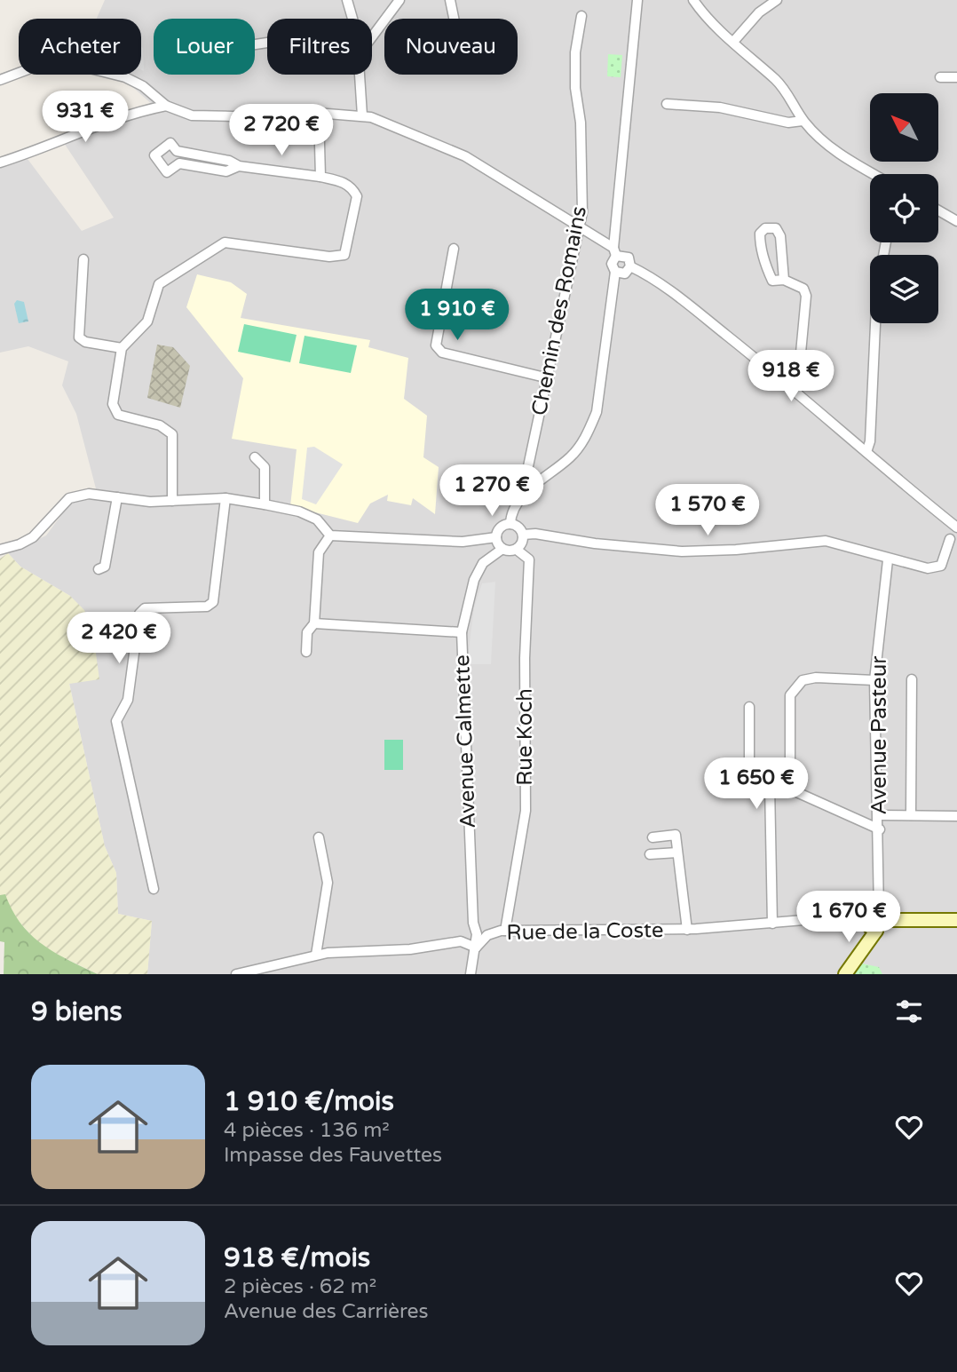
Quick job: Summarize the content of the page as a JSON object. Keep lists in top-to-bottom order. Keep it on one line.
{"streets":{"street":["Chemin des Romains","Avenue Pasteur","Rue Koch","Avenue Calmette","Rue de la Coste"]},"crossings":[["Rue Koch","Avenue Calmette"],["Rue Koch","Rue de la Coste"],["Avenue Calmette","Rue de la Coste"]],"north":"top left","page":{"chip":["Acheter","Louer","Filtres","Nouveau"],"price":["931 €","2 720 €","1 910 €","918 €","1 270 €","1 570 €","2 420 €","1 650 €","1 670 €"],"heading":"9 biens","list":[{"name":"1 910 €/mois","note":"4 pièces · 136 m² · Impasse des Fauvettes"},{"name":"918 €/mois","note":"2 pièces · 62 m² · Avenue des Carrières"}]}}
